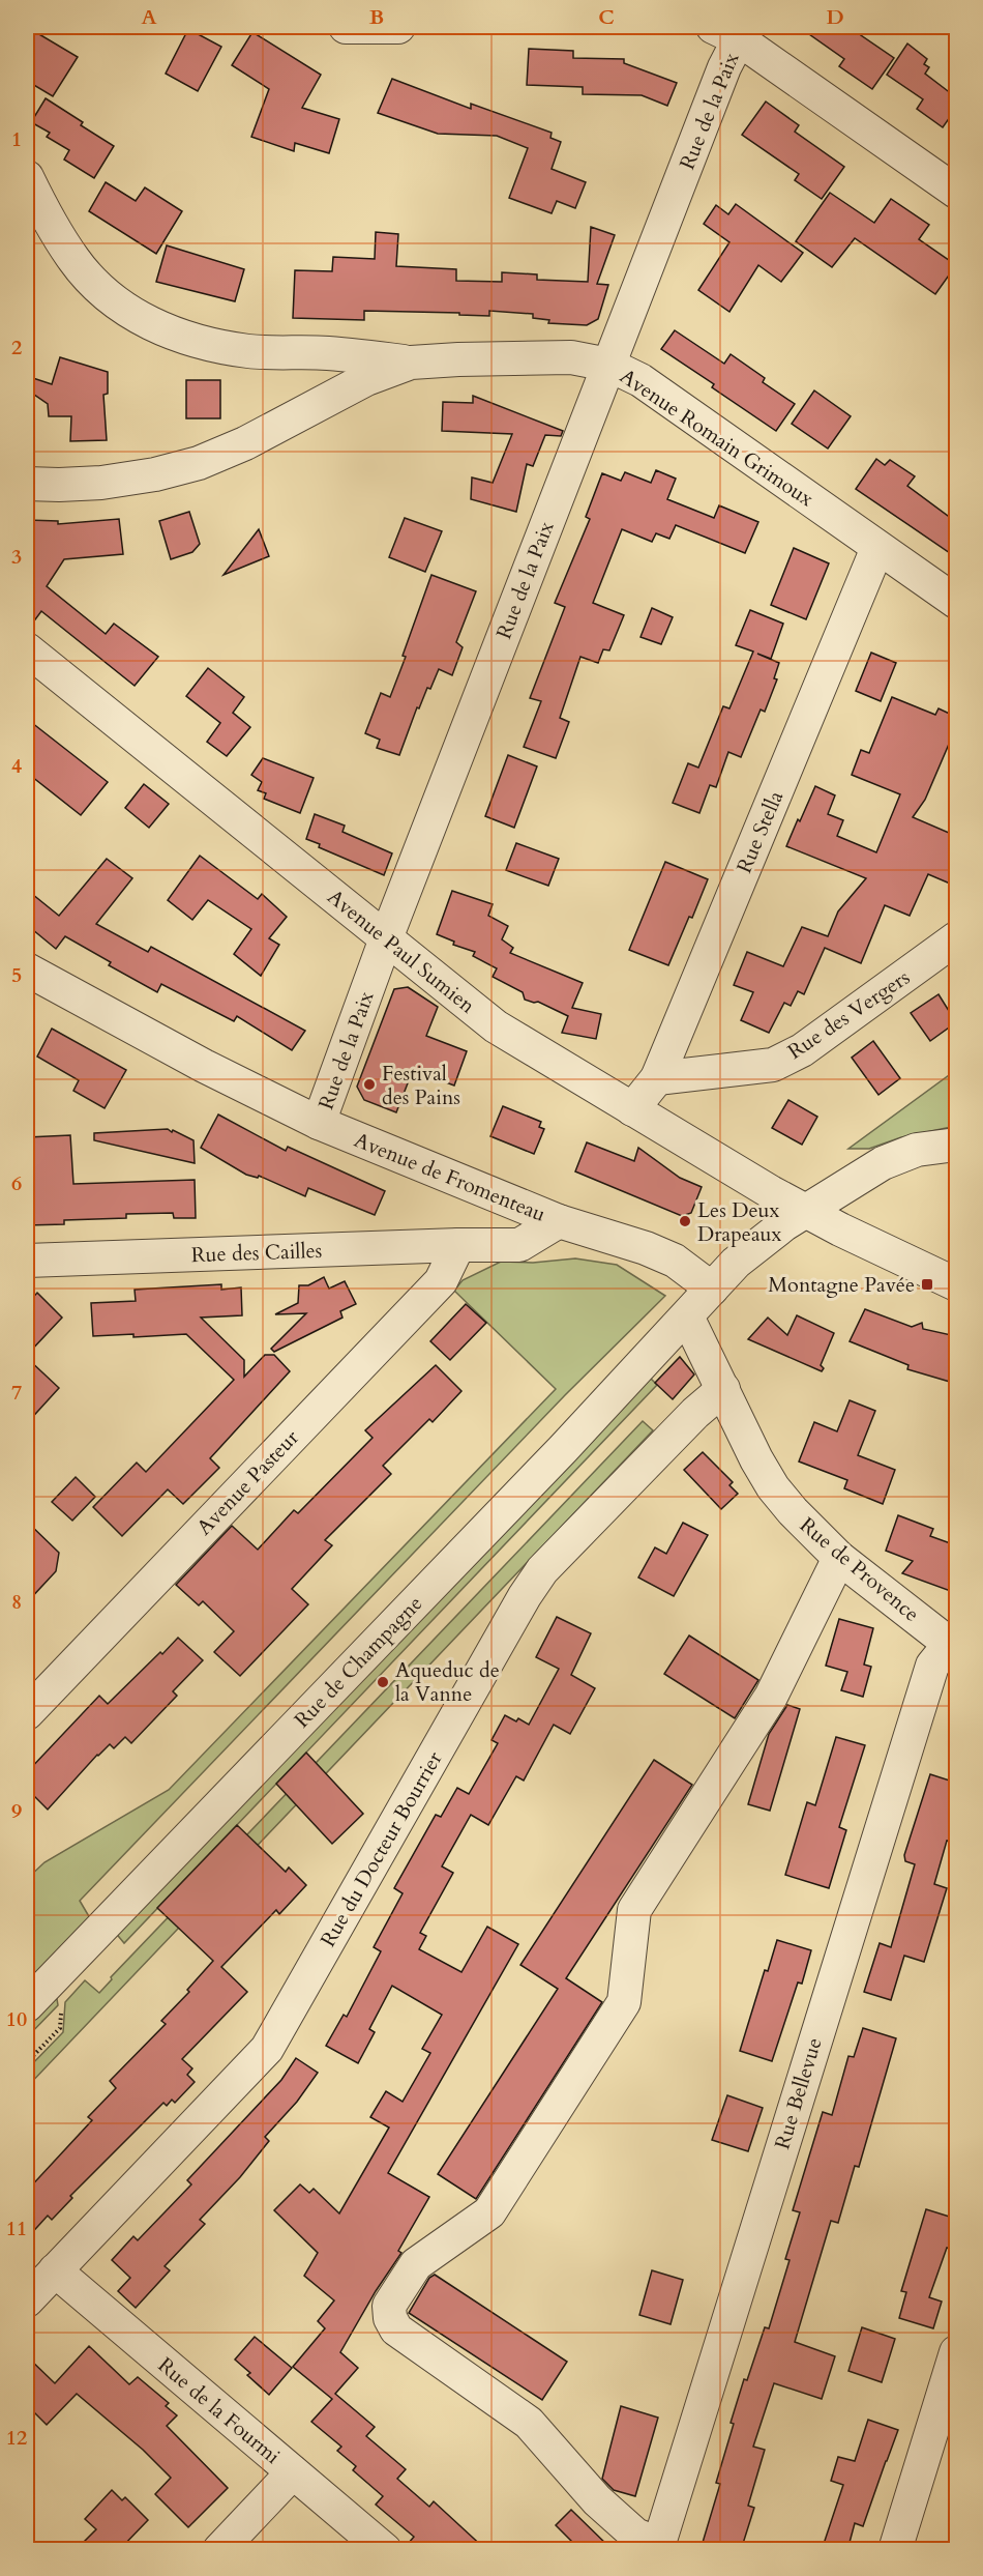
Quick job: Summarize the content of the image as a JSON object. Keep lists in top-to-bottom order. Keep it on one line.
{"streets":{"street":["Rue de la Paix","Avenue Romain Grimoux","Rue Stella","Avenue Paul Sumien","Rue des Vergers","Avenue de Fromenteau","Rue des Cailles","Avenue Pasteur","Rue de Provence","Rue de Champagne","Rue du Docteur Bourrier","Rue Bellevue","Rue de la Fourmi"]},"crossings":[["Rue de la Paix","Avenue Romain Grimoux"],["Rue de la Paix","Avenue Paul Sumien"],["Rue de la Paix","Avenue de Fromenteau"],["Avenue Romain Grimoux","Rue Stella"],["Rue Stella","Avenue Paul Sumien"],["Rue Stella","Rue des Vergers"],["Avenue Paul Sumien","Rue de Champagne"],["Avenue de Fromenteau","Rue des Cailles"],["Avenue de Fromenteau","Rue de Champagne"],["Rue des Cailles","Avenue Pasteur"],["Rue de Provence","Rue de Champagne"],["Rue de Provence","Rue du Docteur Bourrier"],["Rue de Provence","Rue Bellevue"],["Rue du Docteur Bourrier","Rue de la Fourmi"]],"places":{"other":["Festival des Pains","Les Deux Drapeaux","Aqueduc de la Vanne"],"transit":["Montagne Pavée"]},"grid":{"columns":["A","B","C","D"],"rows":["1","2","3","4","5","6","7","8","9","10","11","12"]}}
